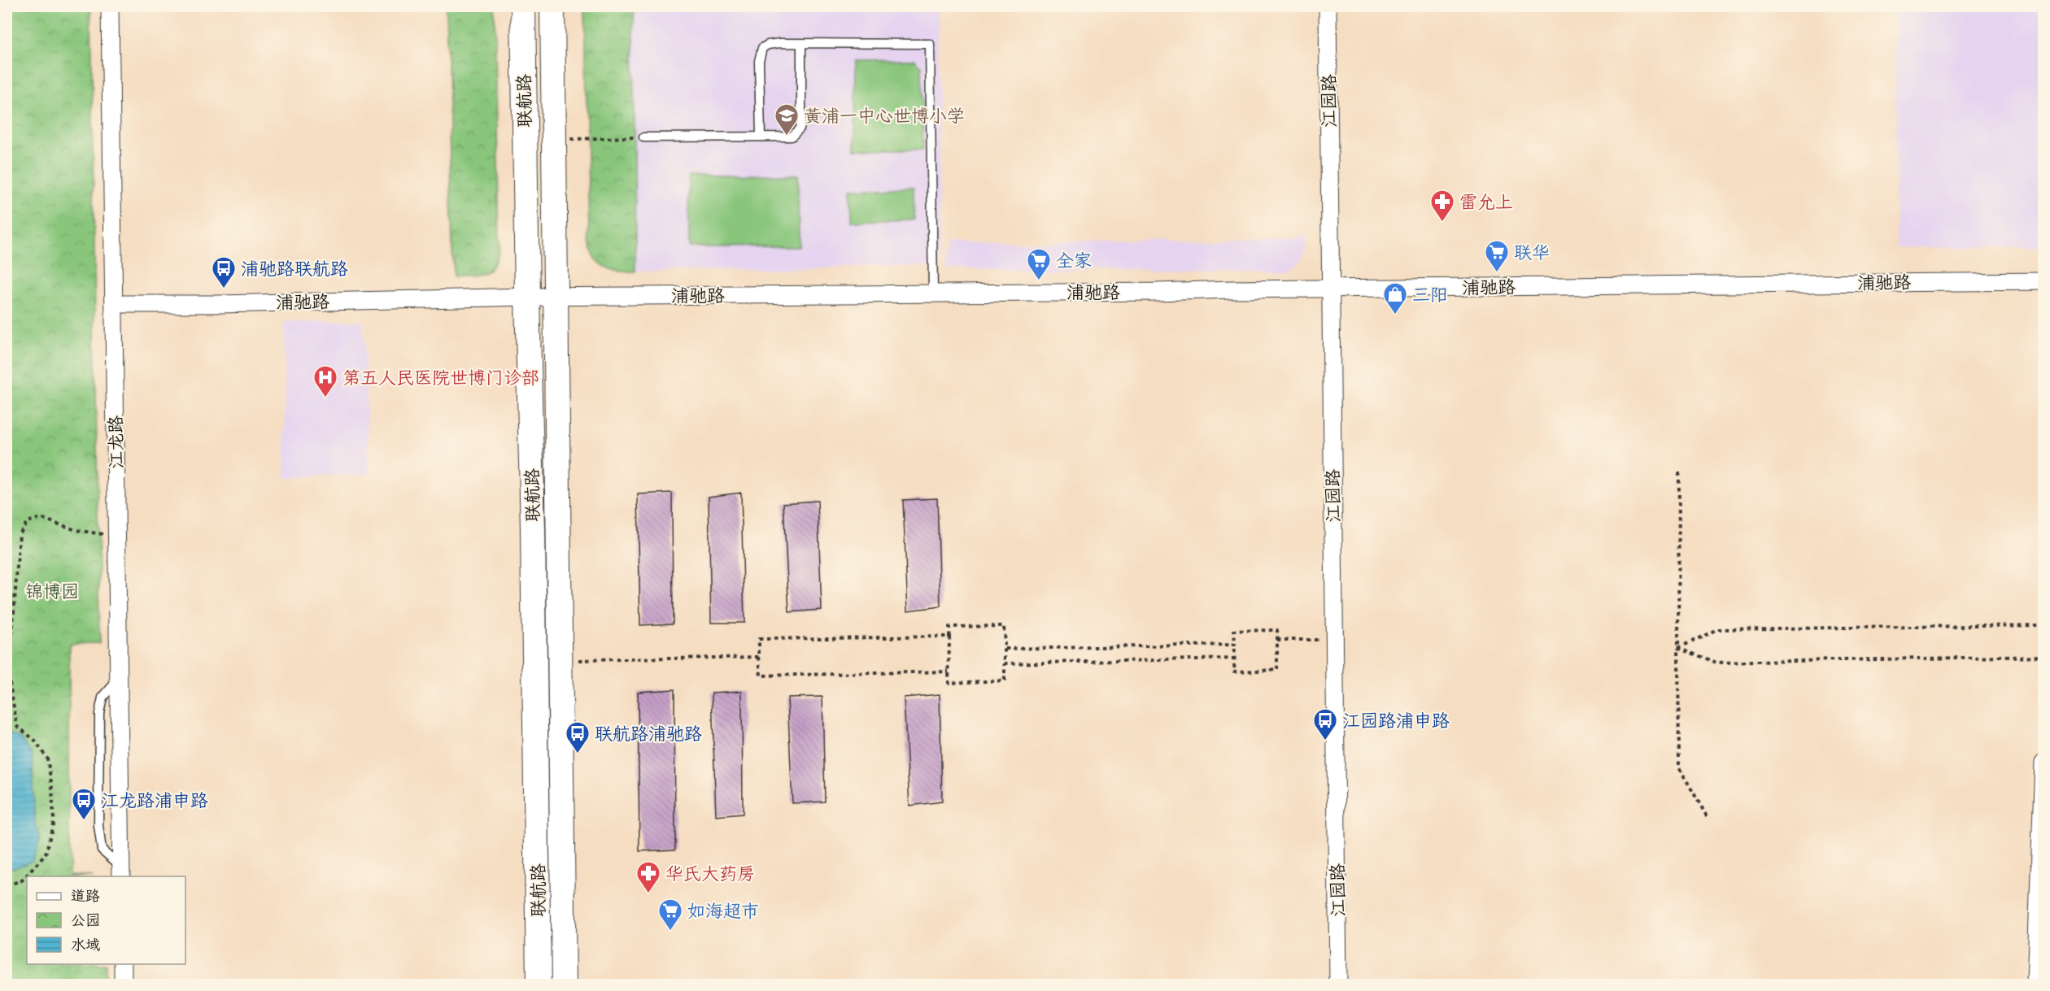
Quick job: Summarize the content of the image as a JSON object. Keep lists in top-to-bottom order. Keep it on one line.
{"streets":{"street":["联航路","江园路","浦驰路","江龙路"]},"crossings":[["联航路","浦驰路"],["江园路","浦驰路"],["浦驰路","江龙路"]],"parks":["锦博园"],"places":{"school or university":["黄浦一中心世博小学"],"pharmacy":["雷允上","华氏大药房"],"supermarket":["联华","全家","如海超市"],"bus stop":["浦驰路联航路","江园路浦申路","联航路浦驰路","江龙路浦申路"],"shop":["三阳"],"hospital":["第五人民医院世博门诊部"]},"legend":["道路","公园","水域"]}
